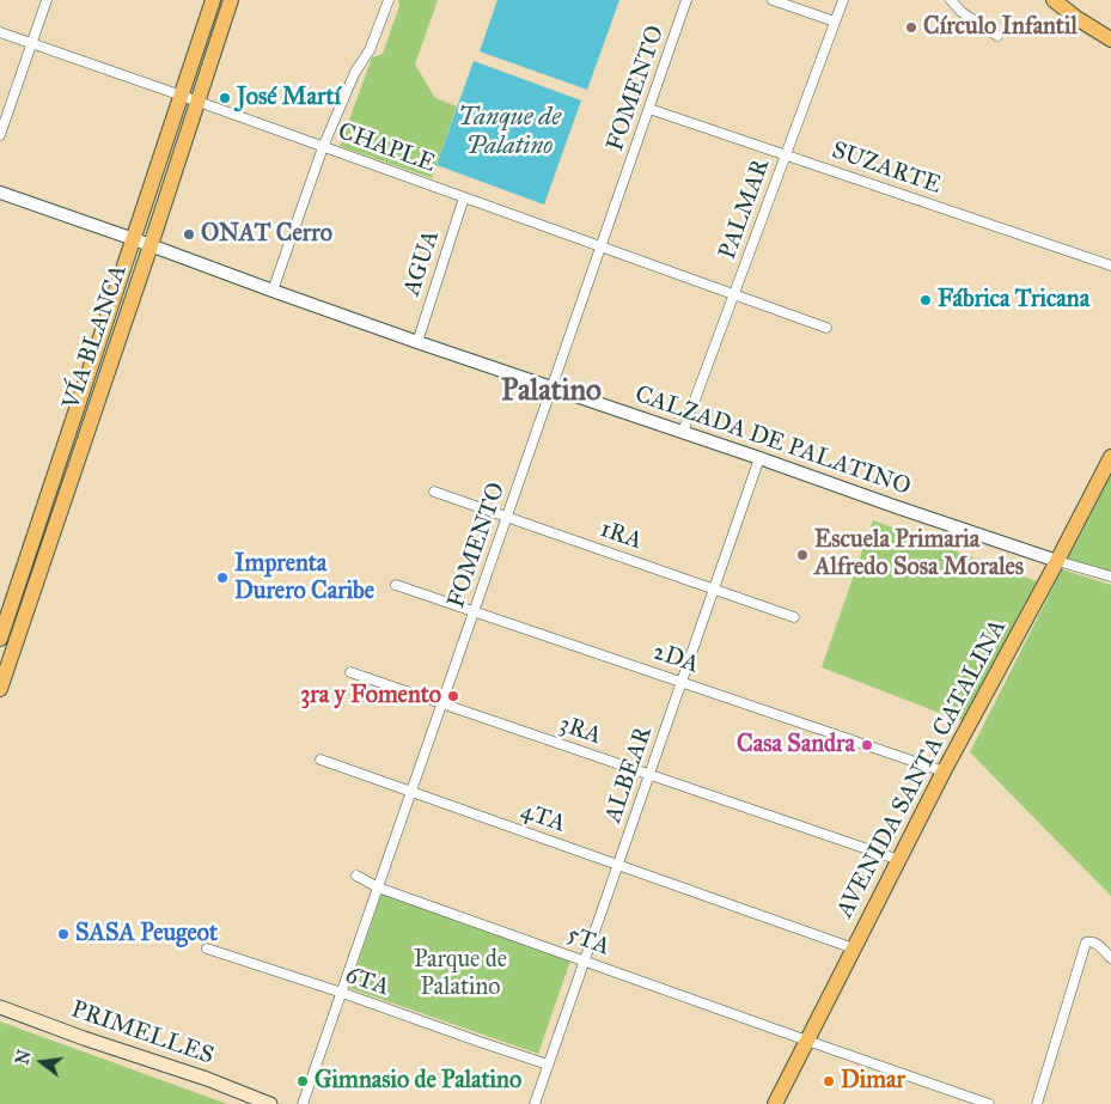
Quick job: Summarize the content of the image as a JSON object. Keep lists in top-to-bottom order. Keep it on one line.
{"streets":{"main road":["VÍA BLANCA","AVENIDA SANTA CATALINA","PRIMELLES"],"street":["FOMENTO","CHAPLE","SUZARTE","PALMAR","AGUA","CALZADA DE PALATINO","1RA","2DA","3RA","ALBEAR","4TA","5TA","6TA"]},"crossings":[["FOMENTO","CHAPLE"],["FOMENTO","SUZARTE"],["FOMENTO","CALZADA DE PALATINO"],["FOMENTO","1RA"],["FOMENTO","2DA"],["FOMENTO","3RA"],["FOMENTO","4TA"],["FOMENTO","5TA"],["FOMENTO","6TA"],["CHAPLE","PALMAR"],["CHAPLE","AGUA"],["CHAPLE","VÍA BLANCA"],["SUZARTE","PALMAR"],["PALMAR","CALZADA DE PALATINO"],["AGUA","CALZADA DE PALATINO"],["VÍA BLANCA","CALZADA DE PALATINO"],["CALZADA DE PALATINO","AVENIDA SANTA CATALINA"],["CALZADA DE PALATINO","ALBEAR"],["1RA","ALBEAR"],["2DA","AVENIDA SANTA CATALINA"],["2DA","ALBEAR"],["3RA","AVENIDA SANTA CATALINA"],["3RA","ALBEAR"],["AVENIDA SANTA CATALINA","4TA"],["AVENIDA SANTA CATALINA","5TA"],["ALBEAR","4TA"],["ALBEAR","5TA"],["ALBEAR","6TA"]],"districts":["Palatino"],"water":["Tanque de Palatino"],"parks":["Parque de Palatino"],"places":["Círculo Infantil","José Martí","ONAT Cerro","Fábrica Tricana","Escuela Primaria Alfredo Sosa Morales","Imprenta Durero Caribe","3ra y Fomento","Casa Sandra","SASA Peugeot","Gimnasio de Palatino","Dimar"],"north":"left"}
